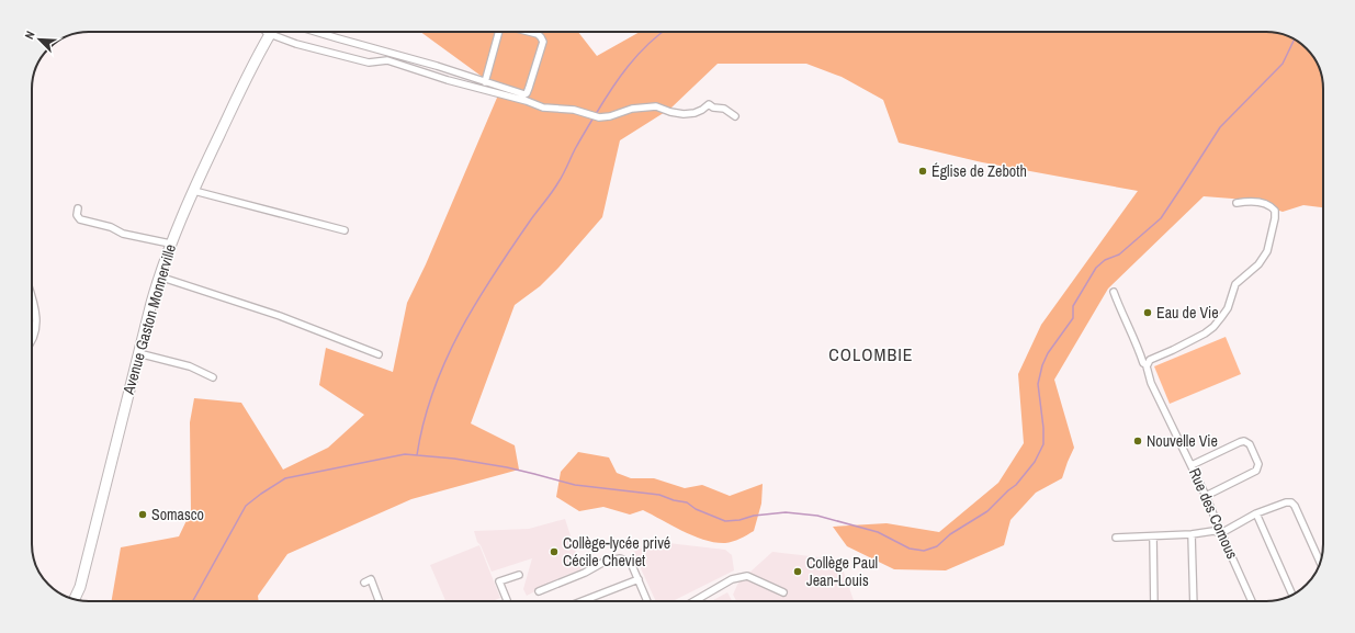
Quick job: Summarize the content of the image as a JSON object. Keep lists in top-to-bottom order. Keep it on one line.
{"streets":{"main road":["Avenue Gaston Monnerville"],"street":["Rue des Comous"]},"districts":["COLOMBIE"],"places":["Église de Zeboth","Eau de Vie","Nouvelle Vie","Somasco","Collège-lycée privé Cécile Cheviet","Collège Paul Jean-Louis"],"north":"top left"}
